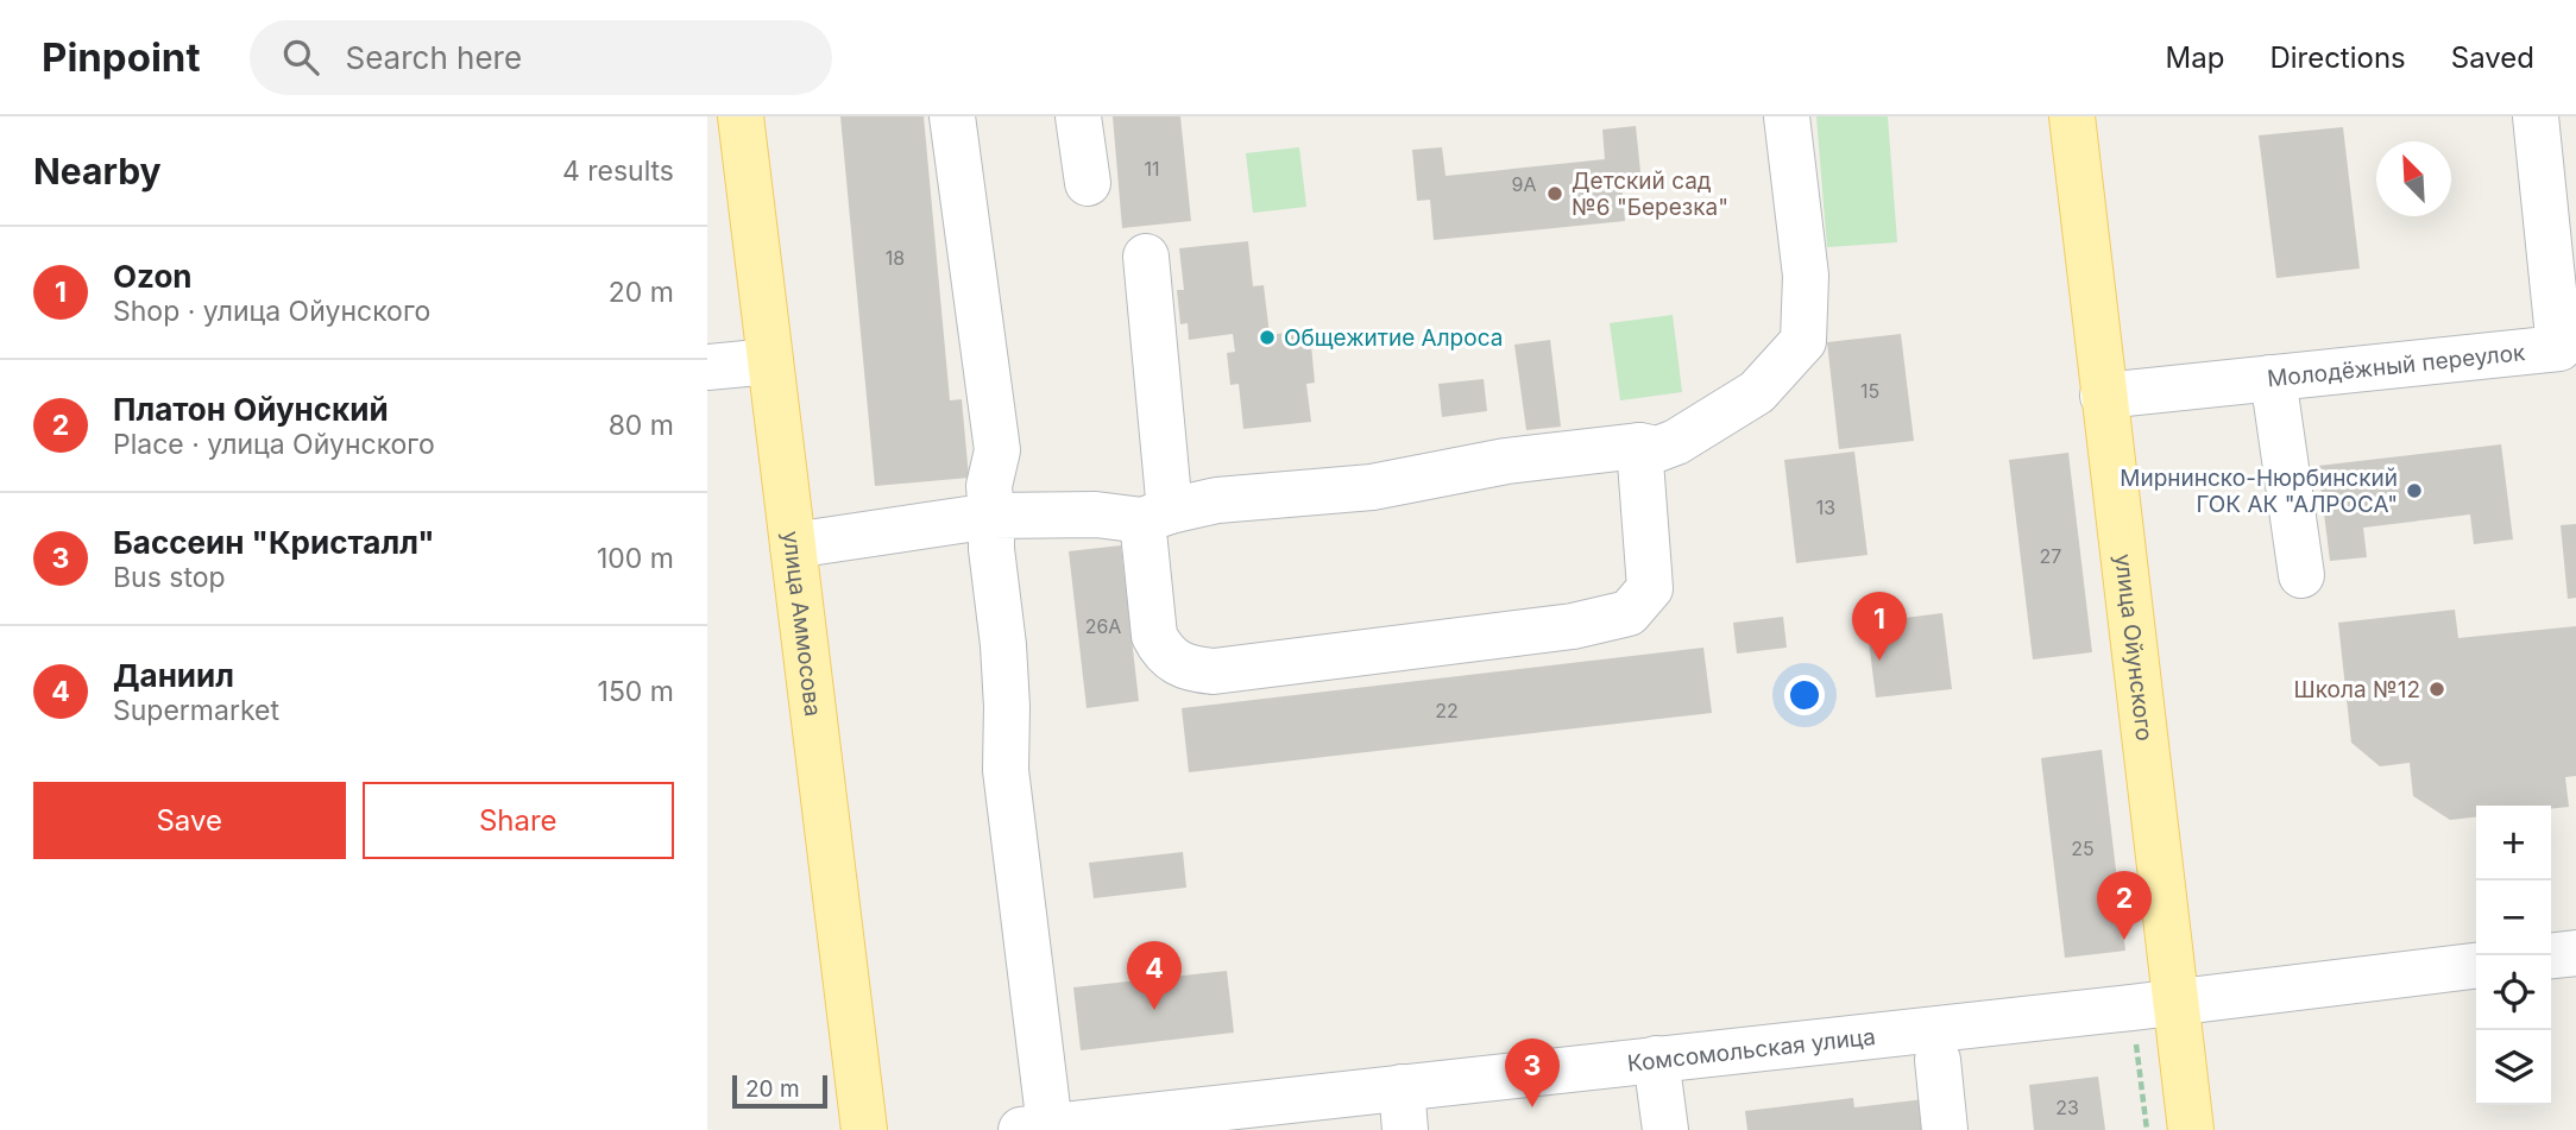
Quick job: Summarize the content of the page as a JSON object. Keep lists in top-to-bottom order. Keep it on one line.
{"streets":{"main road":["улица Аммосова","улица Ойунского"],"street":["Молодёжный переулок","Комсомольская улица"]},"crossings":[["Молодёжный переулок","улица Ойунского"],["улица Ойунского","Комсомольская улица"]],"places":["Детский сад №6 \"Березка\"","Общежитие Алроса","Мирнинско-Нюрбинский ГОК АК \"АЛРОСА\"","Школа №12"],"house_numbers":["11","9А","18","15","13","27","26А","22","25","23"],"scale_bar":"20 m","north":"top left","page":{"header":"Pinpoint","search":"Search here","nav":["Map","Directions","Saved"],"heading":["Nearby","4 results"],"list":[{"mark":"1","name":"Ozon","note":"Shop · улица Ойунского","value":"20 m"},{"mark":"2","name":"Платон Ойунский","note":"Place · улица Ойунского","value":"80 m"},{"mark":"3","name":"Бассеин \"Кристалл\"","note":"Bus stop","value":"100 m"},{"mark":"4","name":"Даниил","note":"Supermarket","value":"150 m"}],"pins":["1","2","4","3"],"buttons":["Save","Share"],"map_buttons":["+","−"],"scale":"20 m"}}
